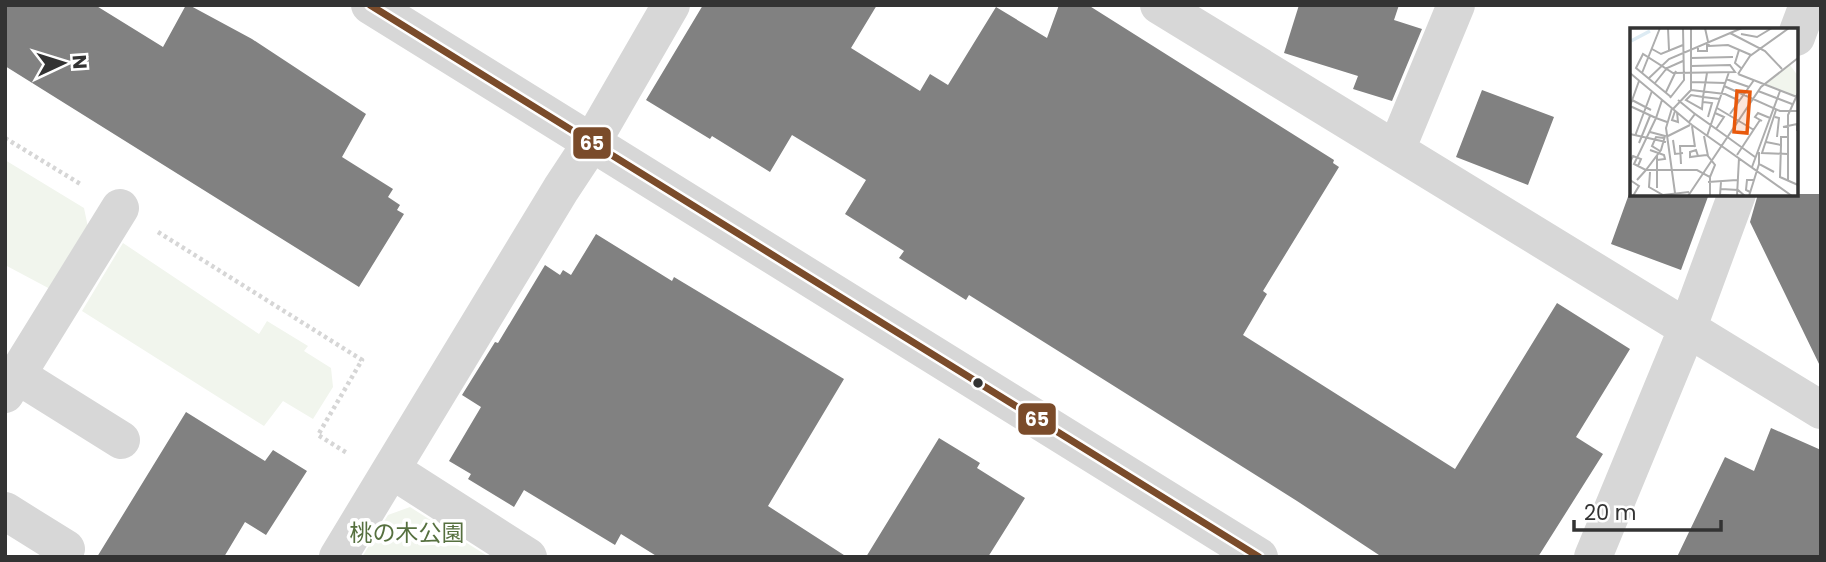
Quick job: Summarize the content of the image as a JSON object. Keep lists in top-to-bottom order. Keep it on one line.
{"parks":["桃の木公園"],"lines":["transit line 65"],"scale_bar":"20 m","north":"right"}
